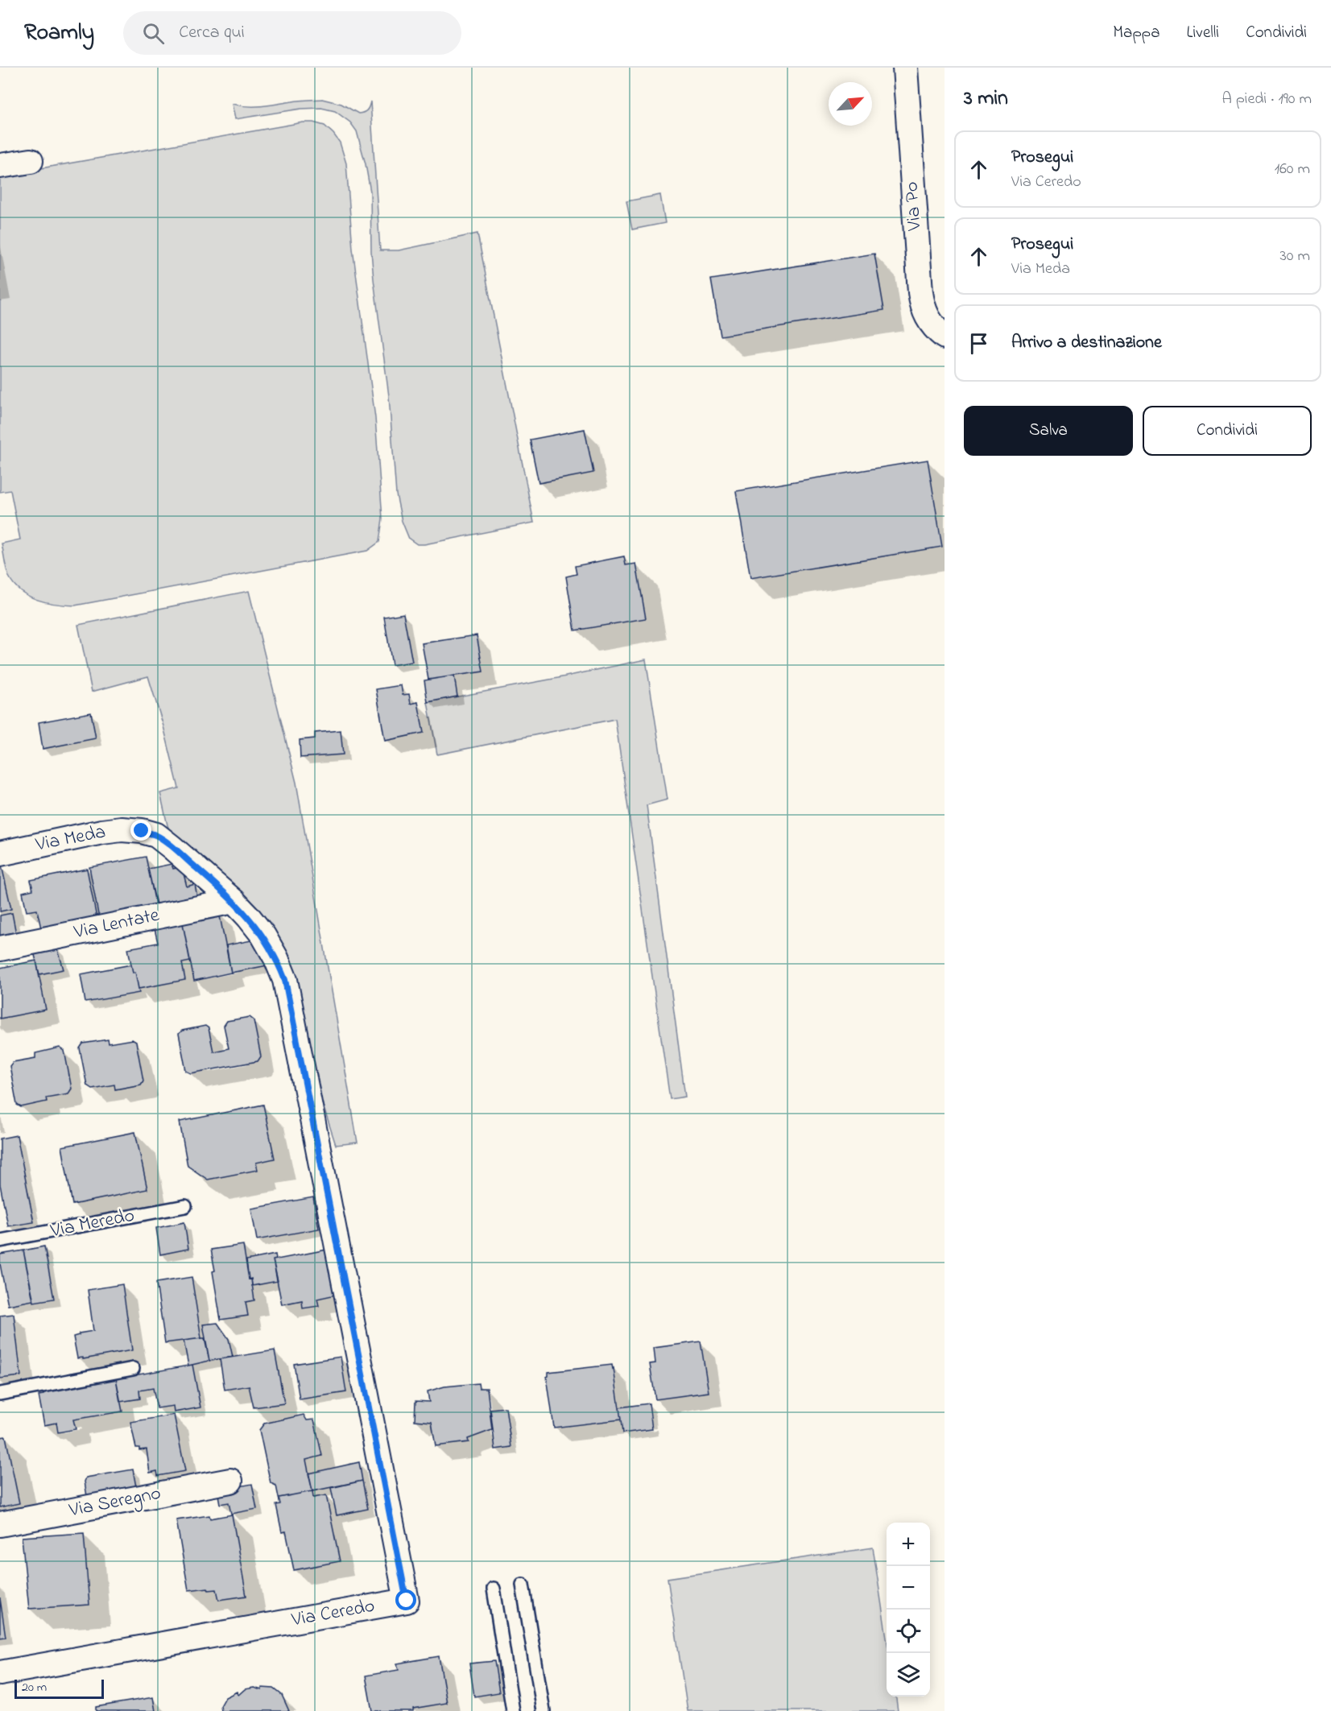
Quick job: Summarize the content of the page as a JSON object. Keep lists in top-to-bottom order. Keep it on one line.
{"streets":{"street":["Via Po","Via Meda","Via Lentate","Via Seregno","Via Ceredo"],"lane":["Via Meredo"]},"crossings":[["Via Meda","Via Lentate"],["Via Meda","Via Ceredo"],["Via Lentate","Via Ceredo"]],"scale_bar":"20 m","north":"top right","page":{"header":"Roamly","search":"Cerca qui","nav":["Mappa","Livelli","Condividi"],"heading":["3 min","A piedi · 190 m"],"list":[["Prosegui","Via Ceredo","160 m"],["Prosegui","Via Meda","30 m"],"Arrivo a destinazione"],"buttons":["Salva","Condividi"],"map_buttons":["+","−"],"scale":"20 m"}}
